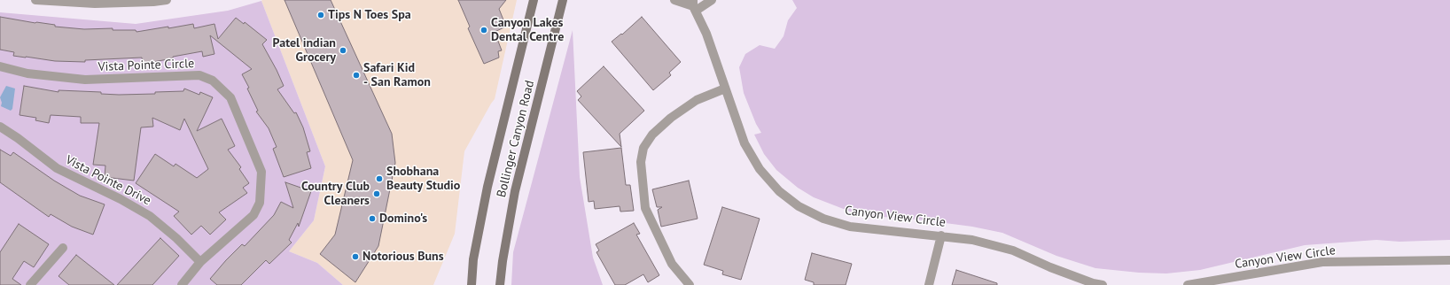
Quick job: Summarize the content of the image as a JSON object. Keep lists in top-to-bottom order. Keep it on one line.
{"streets":{"main road":["Bollinger Canyon Road"],"street":["Vista Pointe Circle","Vista Pointe Drive","Canyon View Circle"]},"crossings":[["Vista Pointe Circle","Vista Pointe Drive"]],"places":["Tips N Toes Spa","Canyon Lakes Dental Centre","Patel indian Grocery","Safari Kid - San Ramon","Shobhana Beauty Studio","Country Club Cleaners","Domino's","Notorious Buns"]}
